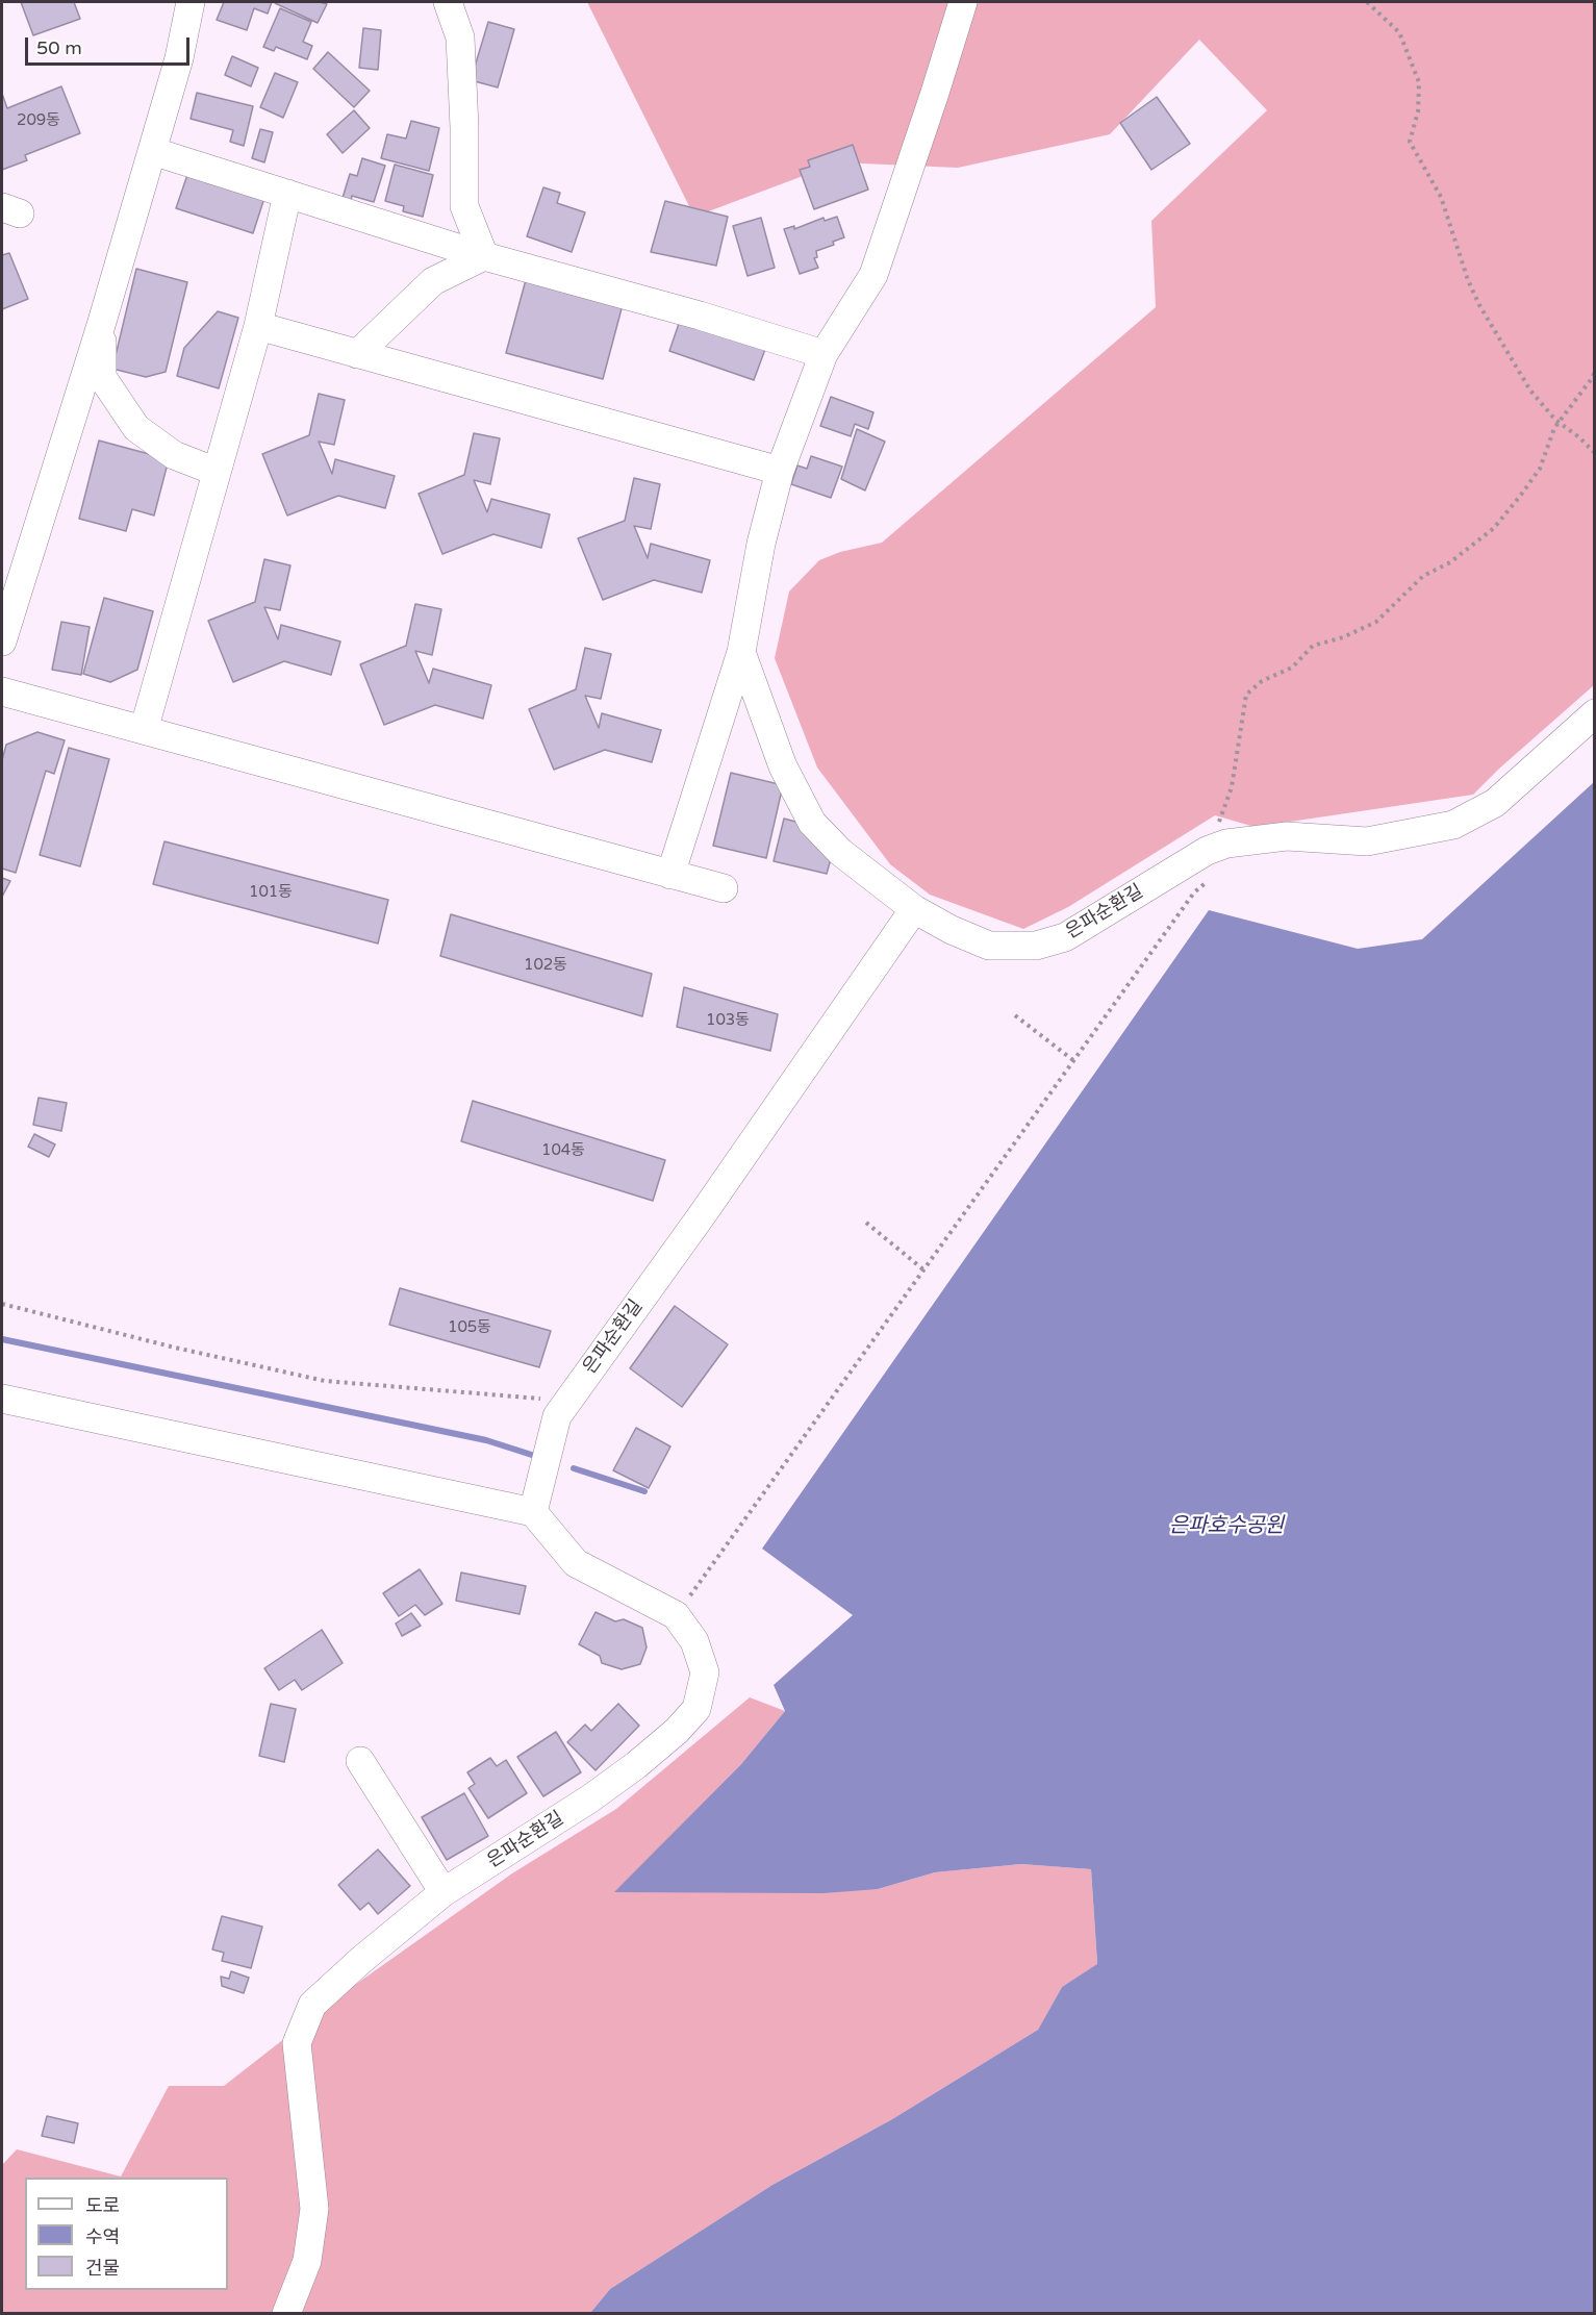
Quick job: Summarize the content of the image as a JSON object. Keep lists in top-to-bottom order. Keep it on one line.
{"streets":{"street":["은파순환길"]},"water":["은파호수공원"],"house_numbers":["209동","101동","102동","103동","104동","105동"],"legend":["도로","수역","건물"],"scale_bar":"50 m"}
